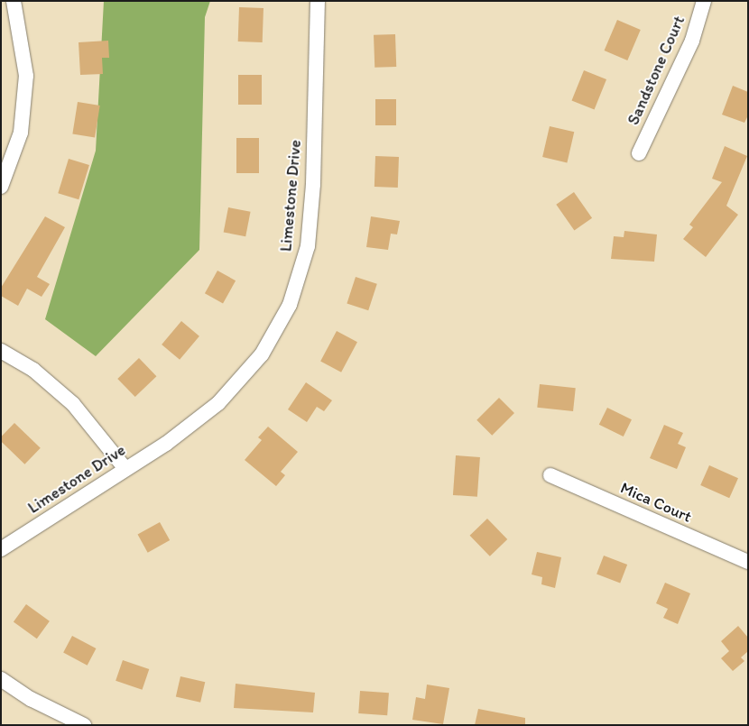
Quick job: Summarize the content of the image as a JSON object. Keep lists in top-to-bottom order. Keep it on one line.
{"streets":{"street":["Sandstone Court","Limestone Drive","Mica Court"]}}
